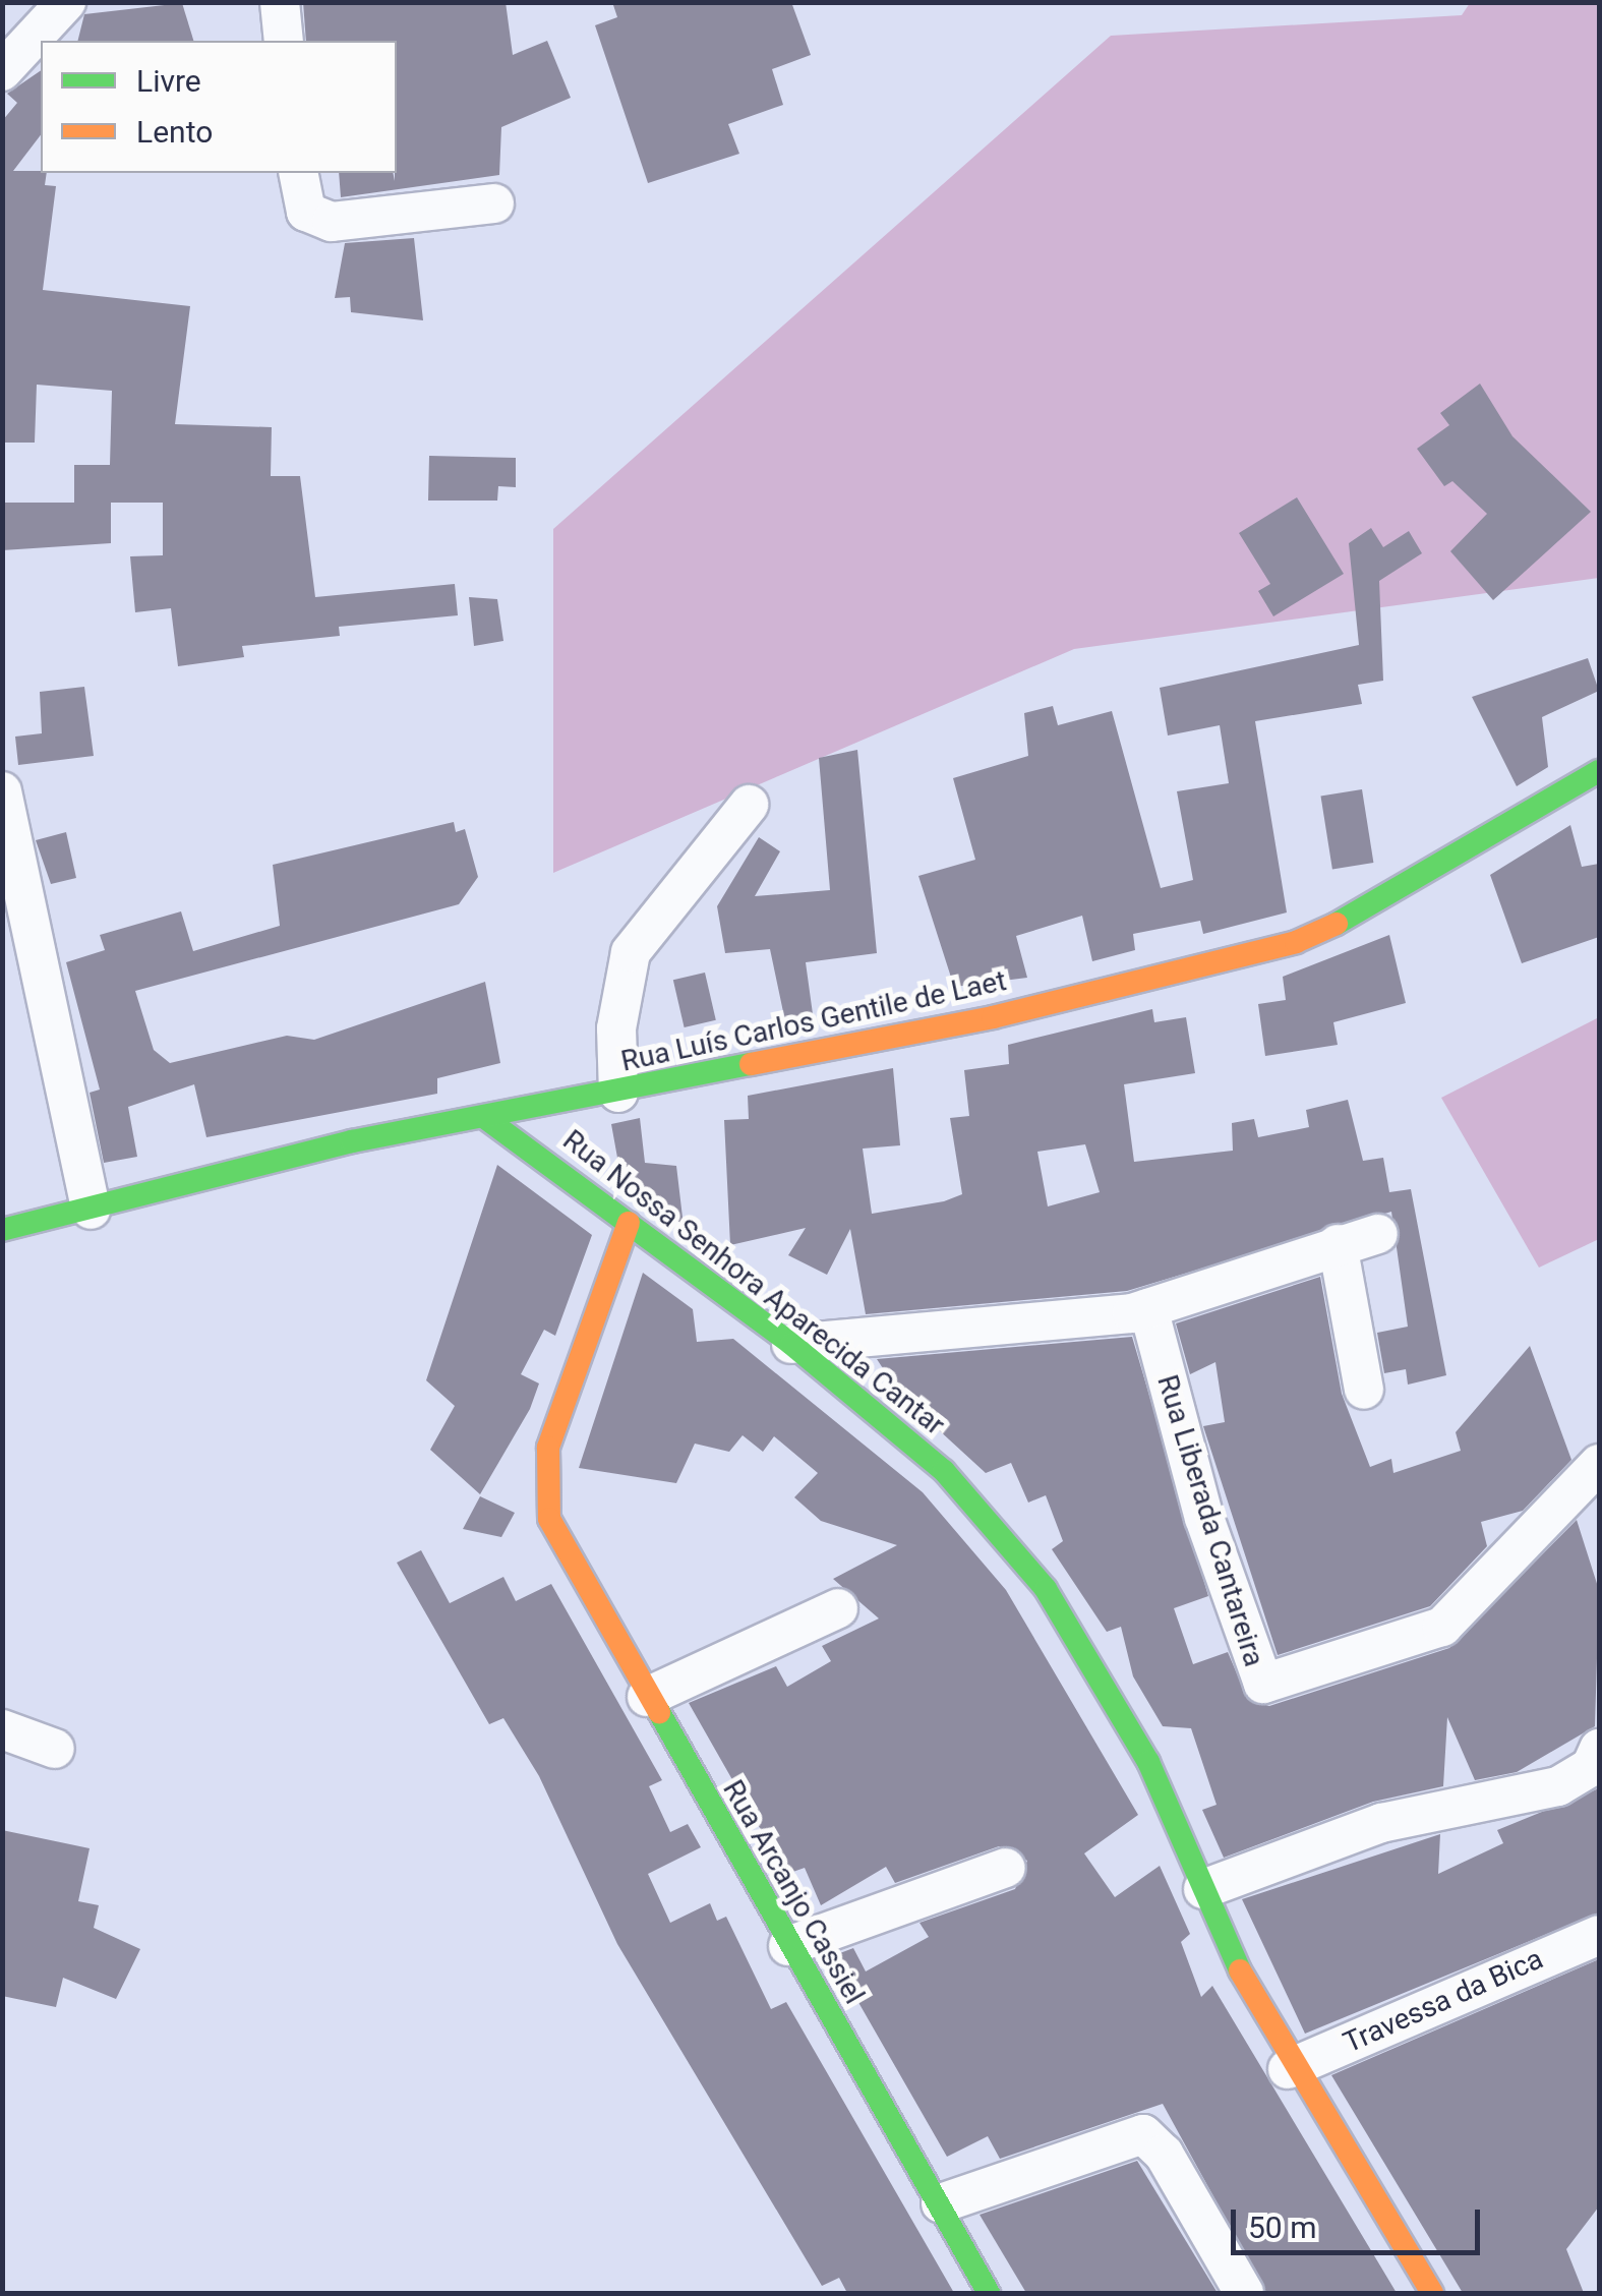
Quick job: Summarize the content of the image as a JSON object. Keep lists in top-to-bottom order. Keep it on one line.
{"streets":{"street":["Rua Luís Carlos Gentile de Laet","Rua Nossa Senhora Aparecida Cantar","Rua Liberada Cantareira","Rua Arcanjo Cassiel","Travessa da Bica"]},"crossings":[["Rua Luís Carlos Gentile de Laet","Rua Nossa Senhora Aparecida Cantar"],["Rua Nossa Senhora Aparecida Cantar","Rua Arcanjo Cassiel"],["Rua Nossa Senhora Aparecida Cantar","Travessa da Bica"]],"legend":["Livre","Lento"],"scale_bar":"50 m"}
